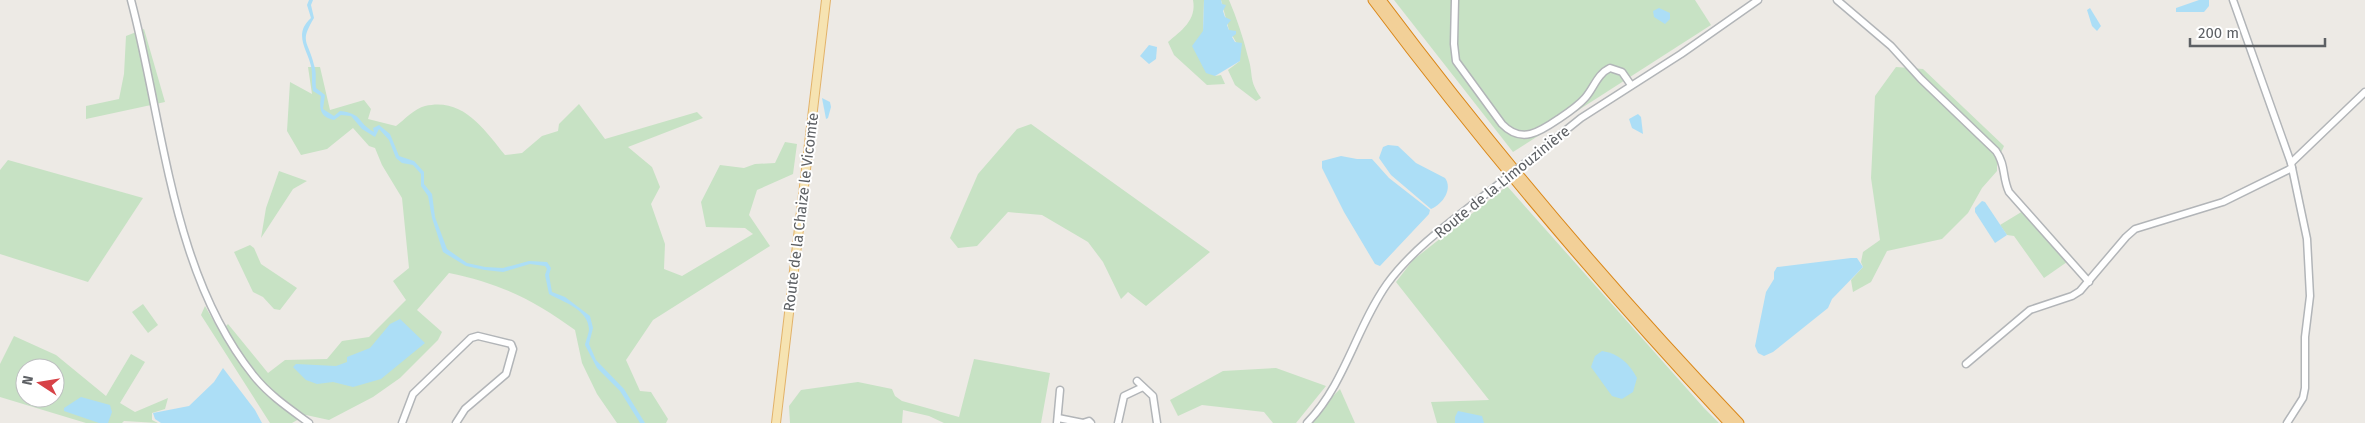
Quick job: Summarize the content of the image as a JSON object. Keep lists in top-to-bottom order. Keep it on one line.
{"streets":{"main road":["Route de la Chaize le Vicomte"],"street":["Route de la Limouzinière"]},"scale_bar":"200 m","north":"left"}
